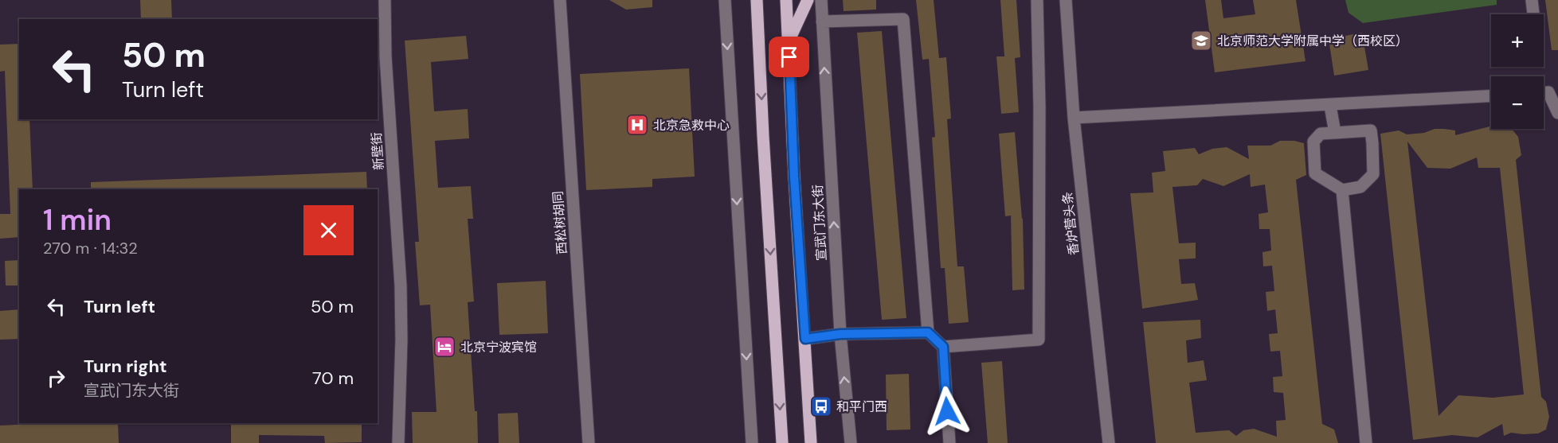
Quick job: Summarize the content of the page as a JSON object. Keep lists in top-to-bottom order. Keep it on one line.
{"streets":{"main road":["宣武门东大街"],"street":["新壁街","西松树胡同","香炉营头条"]},"places":{"school or university":["北京师范大学附属中学（西校区）"],"hospital":["北京急救中心"],"hotel":["北京宁波宾馆"],"bus stop":["和平门西"]},"page":{"map_buttons":["+","−"],"turn":["50 m","Turn left"],"heading":["1 min","270 m · 14:32"],"list":[{"name":"Turn left","value":"50 m"},{"name":"Turn right","note":"宣武门东大街","value":"70 m"}]}}
